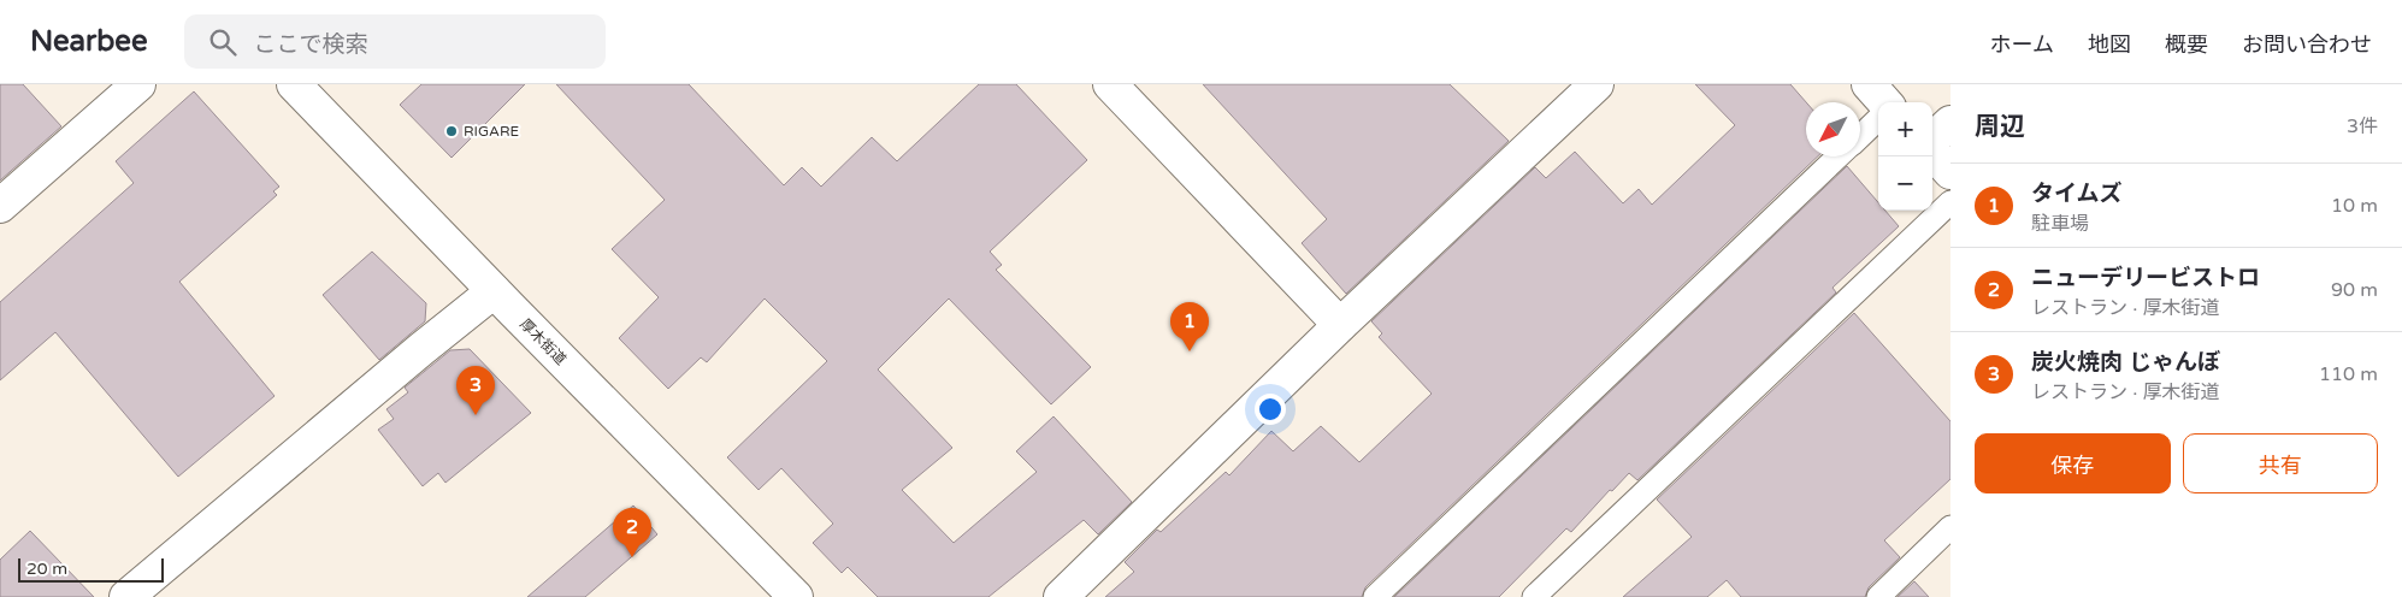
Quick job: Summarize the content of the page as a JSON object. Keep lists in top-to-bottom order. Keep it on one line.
{"streets":{"street":["厚木街道"]},"places":["RIGARE"],"scale_bar":"20 m","north":"bottom left","page":{"header":"Nearbee","search":"ここで検索","nav":["ホーム","地図","概要","お問い合わせ"],"heading":["周辺","3件"],"map_buttons":["+","−"],"list":[{"mark":"1","name":"タイムズ","note":"駐車場","value":"10 m"},{"mark":"2","name":"ニューデリービストロ","note":"レストラン · 厚木街道","value":"90 m"},{"mark":"3","name":"炭火焼肉 じゃんぼ","note":"レストラン · 厚木街道","value":"110 m"}],"pins":["1","3","2"],"buttons":["保存","共有"],"scale":"20 m"}}
